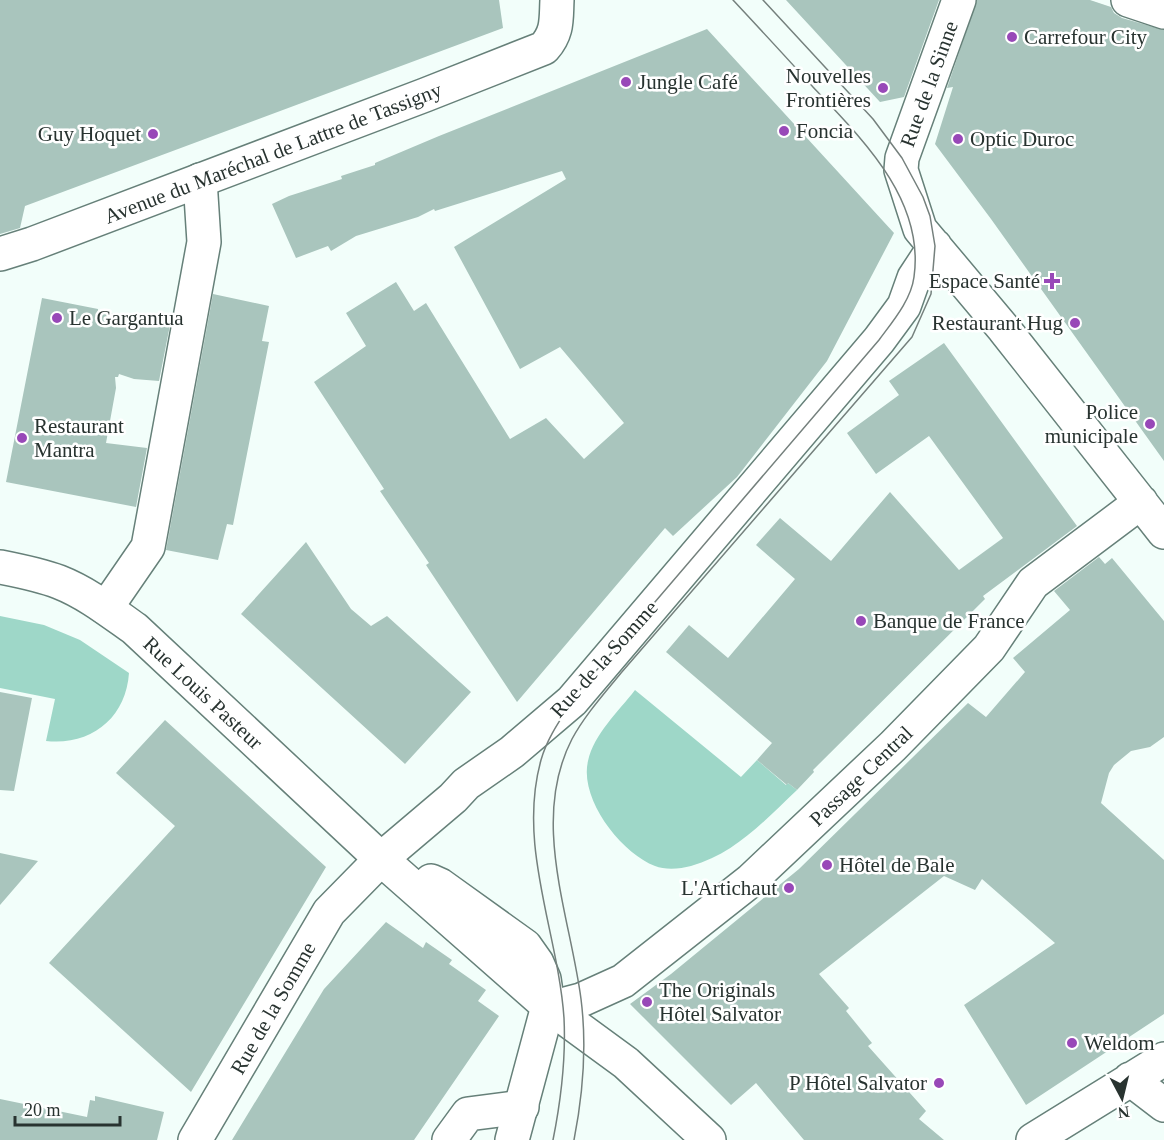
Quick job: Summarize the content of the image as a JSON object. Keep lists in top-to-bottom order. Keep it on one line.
{"streets":{"street":["Rue de la Sinne","Avenue du Maréchal de Lattre de Tassigny","Rue de la Somme","Rue Louis Pasteur","Passage Central"]},"crossings":[["Rue de la Sinne","Rue de la Somme"],["Rue de la Sinne","Passage Central"],["Rue de la Somme","Rue Louis Pasteur"],["Rue Louis Pasteur","Passage Central"]],"places":{"other":["Carrefour City","Jungle Café","Nouvelles Frontières","Foncia","Guy Hoquet","Optic Duroc","Le Gargantua","Restaurant Hug","Police municipale","Restaurant Mantra","Banque de France","Hôtel de Bale","L'Artichaut","The Originals Hôtel Salvator","Weldom","P Hôtel Salvator"],"health":["Espace Santé"]},"scale_bar":"20 m","north":"bottom"}
